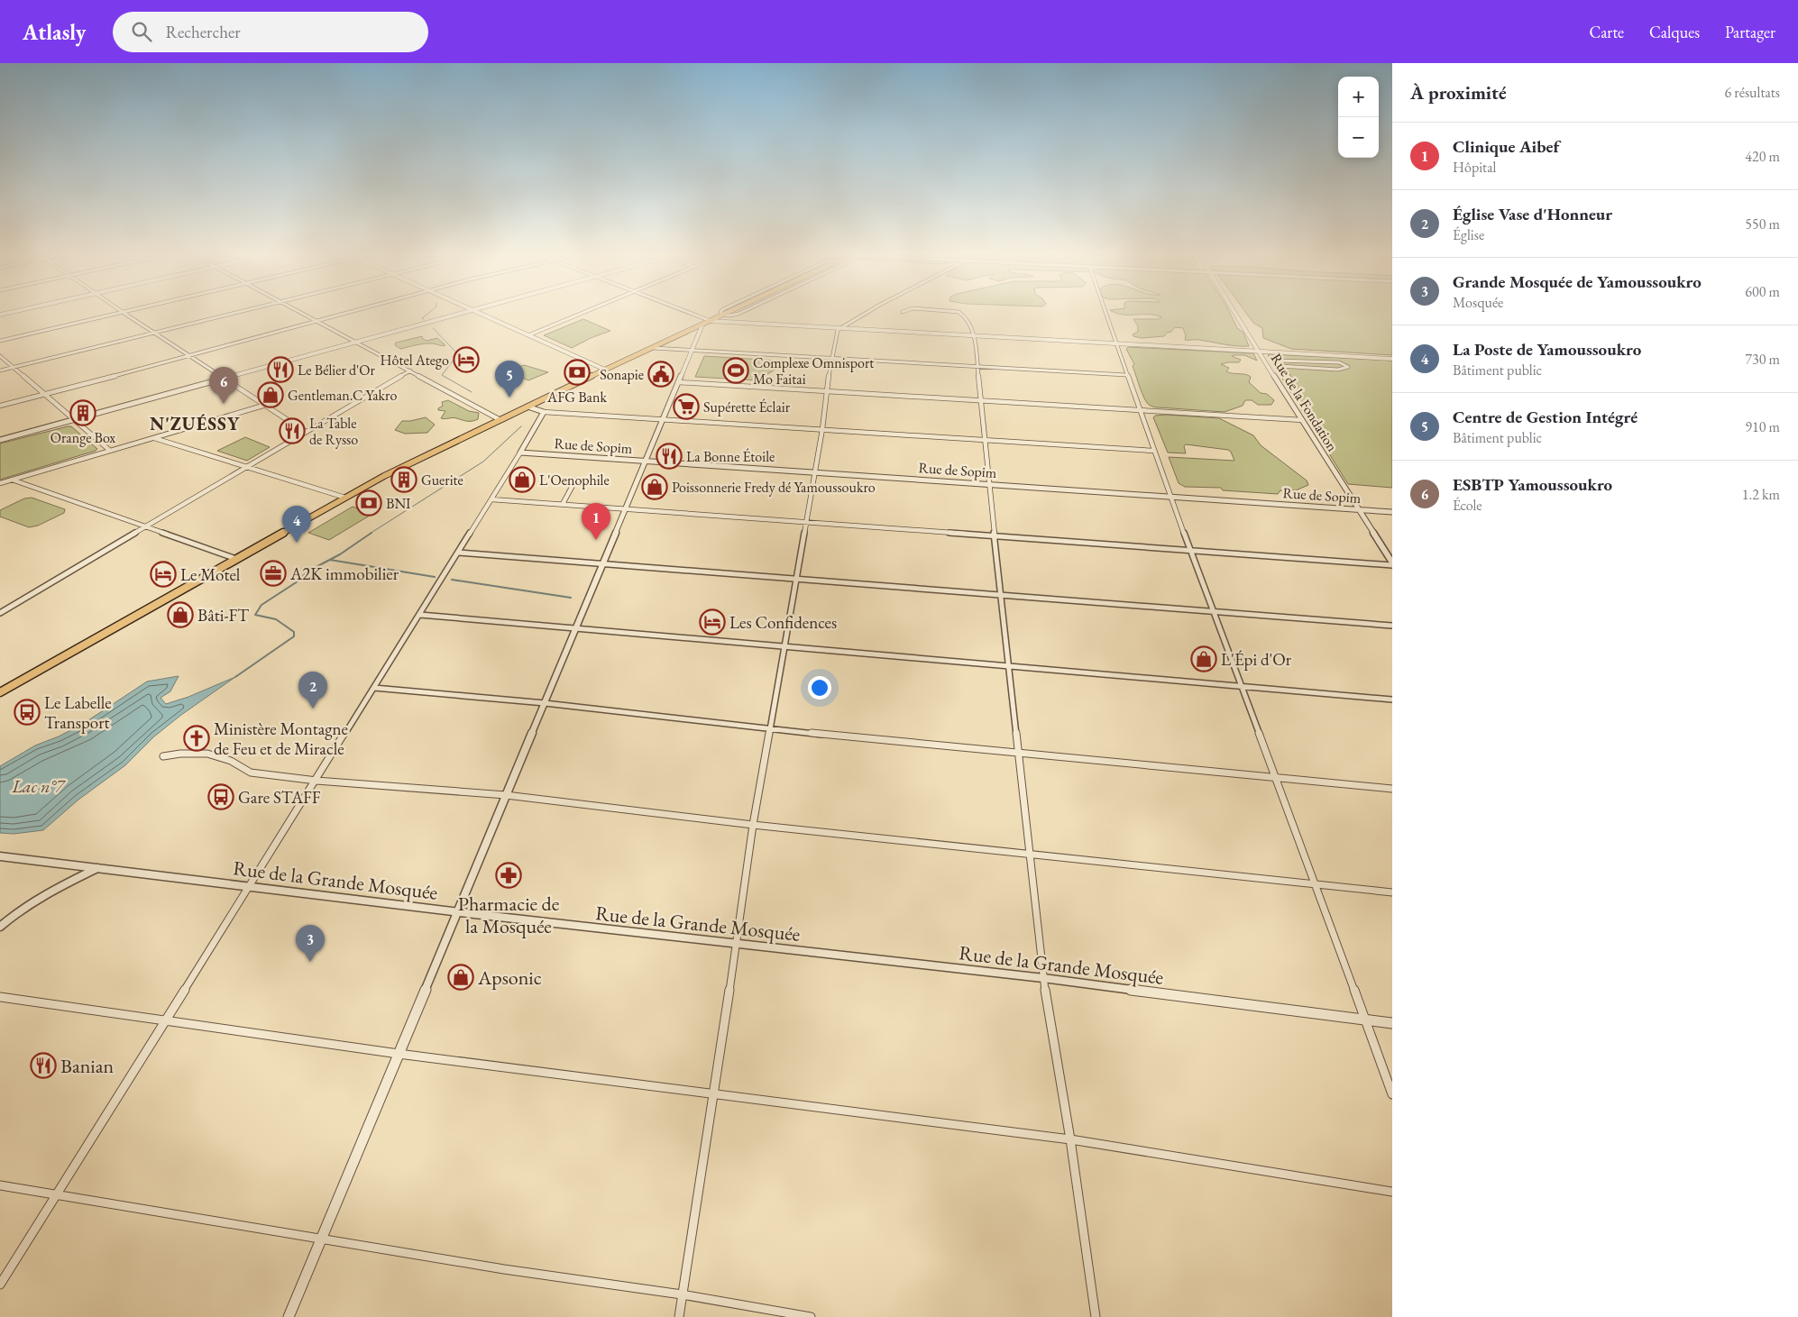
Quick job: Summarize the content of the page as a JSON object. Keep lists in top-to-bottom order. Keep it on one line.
{"streets":{"street":["Rue de la Fondation","Rue de Sopim","Rue de la Grande Mosquée"]},"crossings":[["Rue de la Fondation","Rue de Sopim"]],"districts":["N'ZUÉSSY"],"water":["Lac n°7"],"places":{"hotel":["Hôtel Atego","Le Motel","Les Confidences"],"restaurant":["Le Bélier d'Or","La Table de Rysso","La Bonne Étoile","Banian"],"sports":["Complexe Omnisport Mo Faitai"],"bank":["AFG Bank","BNI"],"public building":["Sonapie"],"shop":["Gentleman.C Yakro","L'Oenophile","Poissonnerie Fredy dé Yamoussoukro","Bâti-FT","L'Épi d'Or","Apsonic"],"supermarket":["Supérette Éclair"],"building":["Orange Box","Guerite"],"office":["A2K immobilier"],"bus stop":["Le Labelle Transport","Gare STAFF"],"church":["Ministère Montagne de Feu et de Miracle"],"pharmacy":["Pharmacie de la Mosquée"]},"page":{"header":"Atlasly","search":"Rechercher","nav":["Carte","Calques","Partager"],"heading":["À proximité","6 résultats"],"map_buttons":["+","−"],"list":[{"mark":"1","name":"Clinique Aibef","note":"Hôpital","value":"420 m"},{"mark":"2","name":"Église Vase d'Honneur","note":"Église","value":"550 m"},{"mark":"3","name":"Grande Mosquée de Yamoussoukro","note":"Mosquée","value":"600 m"},{"mark":"4","name":"La Poste de Yamoussoukro","note":"Bâtiment public","value":"730 m"},{"mark":"5","name":"Centre de Gestion Intégré","note":"Bâtiment public","value":"910 m"},{"mark":"6","name":"ESBTP Yamoussoukro","note":"École","value":"1.2 km"}],"pins":["5","6","1","4","2","3"]}}
